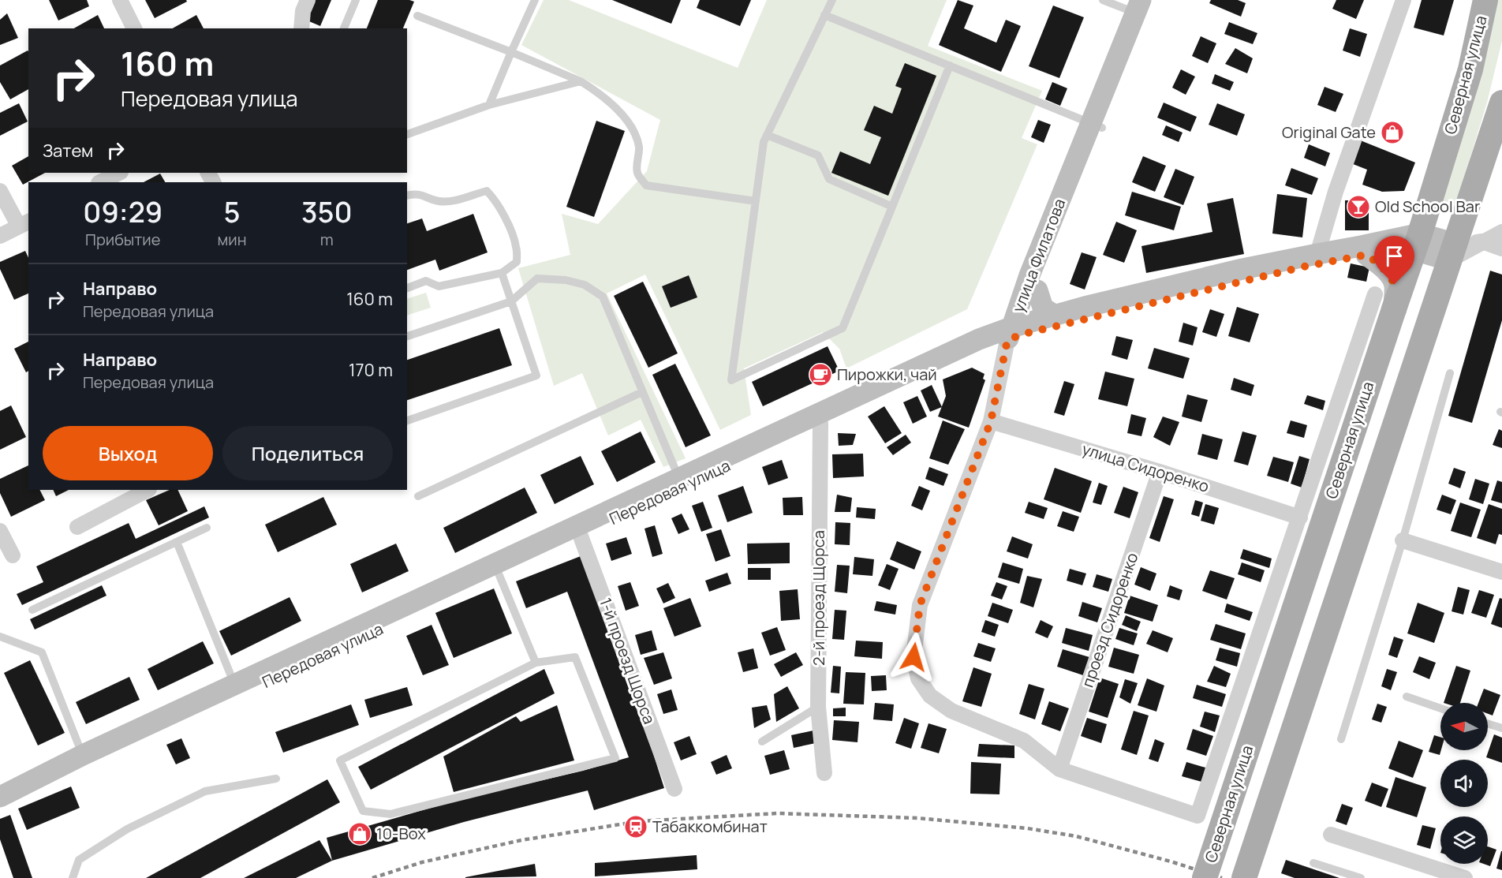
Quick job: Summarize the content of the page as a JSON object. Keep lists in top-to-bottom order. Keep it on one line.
{"streets":{"main road":["Северная улица","улица Филатова","Передовая улица"],"street":["улица Сидоренко","2-й проезд Щорса","проезд Сидоренко","1-й проезд Щорса"]},"crossings":[["Северная улица","Передовая улица"],["улица Филатова","улица Сидоренко"],["улица Филатова","Передовая улица"],["улица Филатова","проезд Сидоренко"],["улица Сидоренко","проезд Сидоренко"],["Передовая улица","2-й проезд Щорса"],["Передовая улица","1-й проезд Щорса"]],"places":{"shop":["Original Gate","10-Box"],"bar":["Old School Bar"],"cafe":["Пирожки, чай"],"station":["Табаккомбинат"]},"north":"left","page":{"turn":["160 m","Передовая улица"],"then":"Затем","eta":["09:29","Прибытие","5","мин","350","m"],"list":[{"name":"Направо","note":"Передовая улица","value":"160 m"},{"name":"Направо","note":"Передовая улица","value":"170 m"}],"buttons":["Выход","Поделиться"]}}
